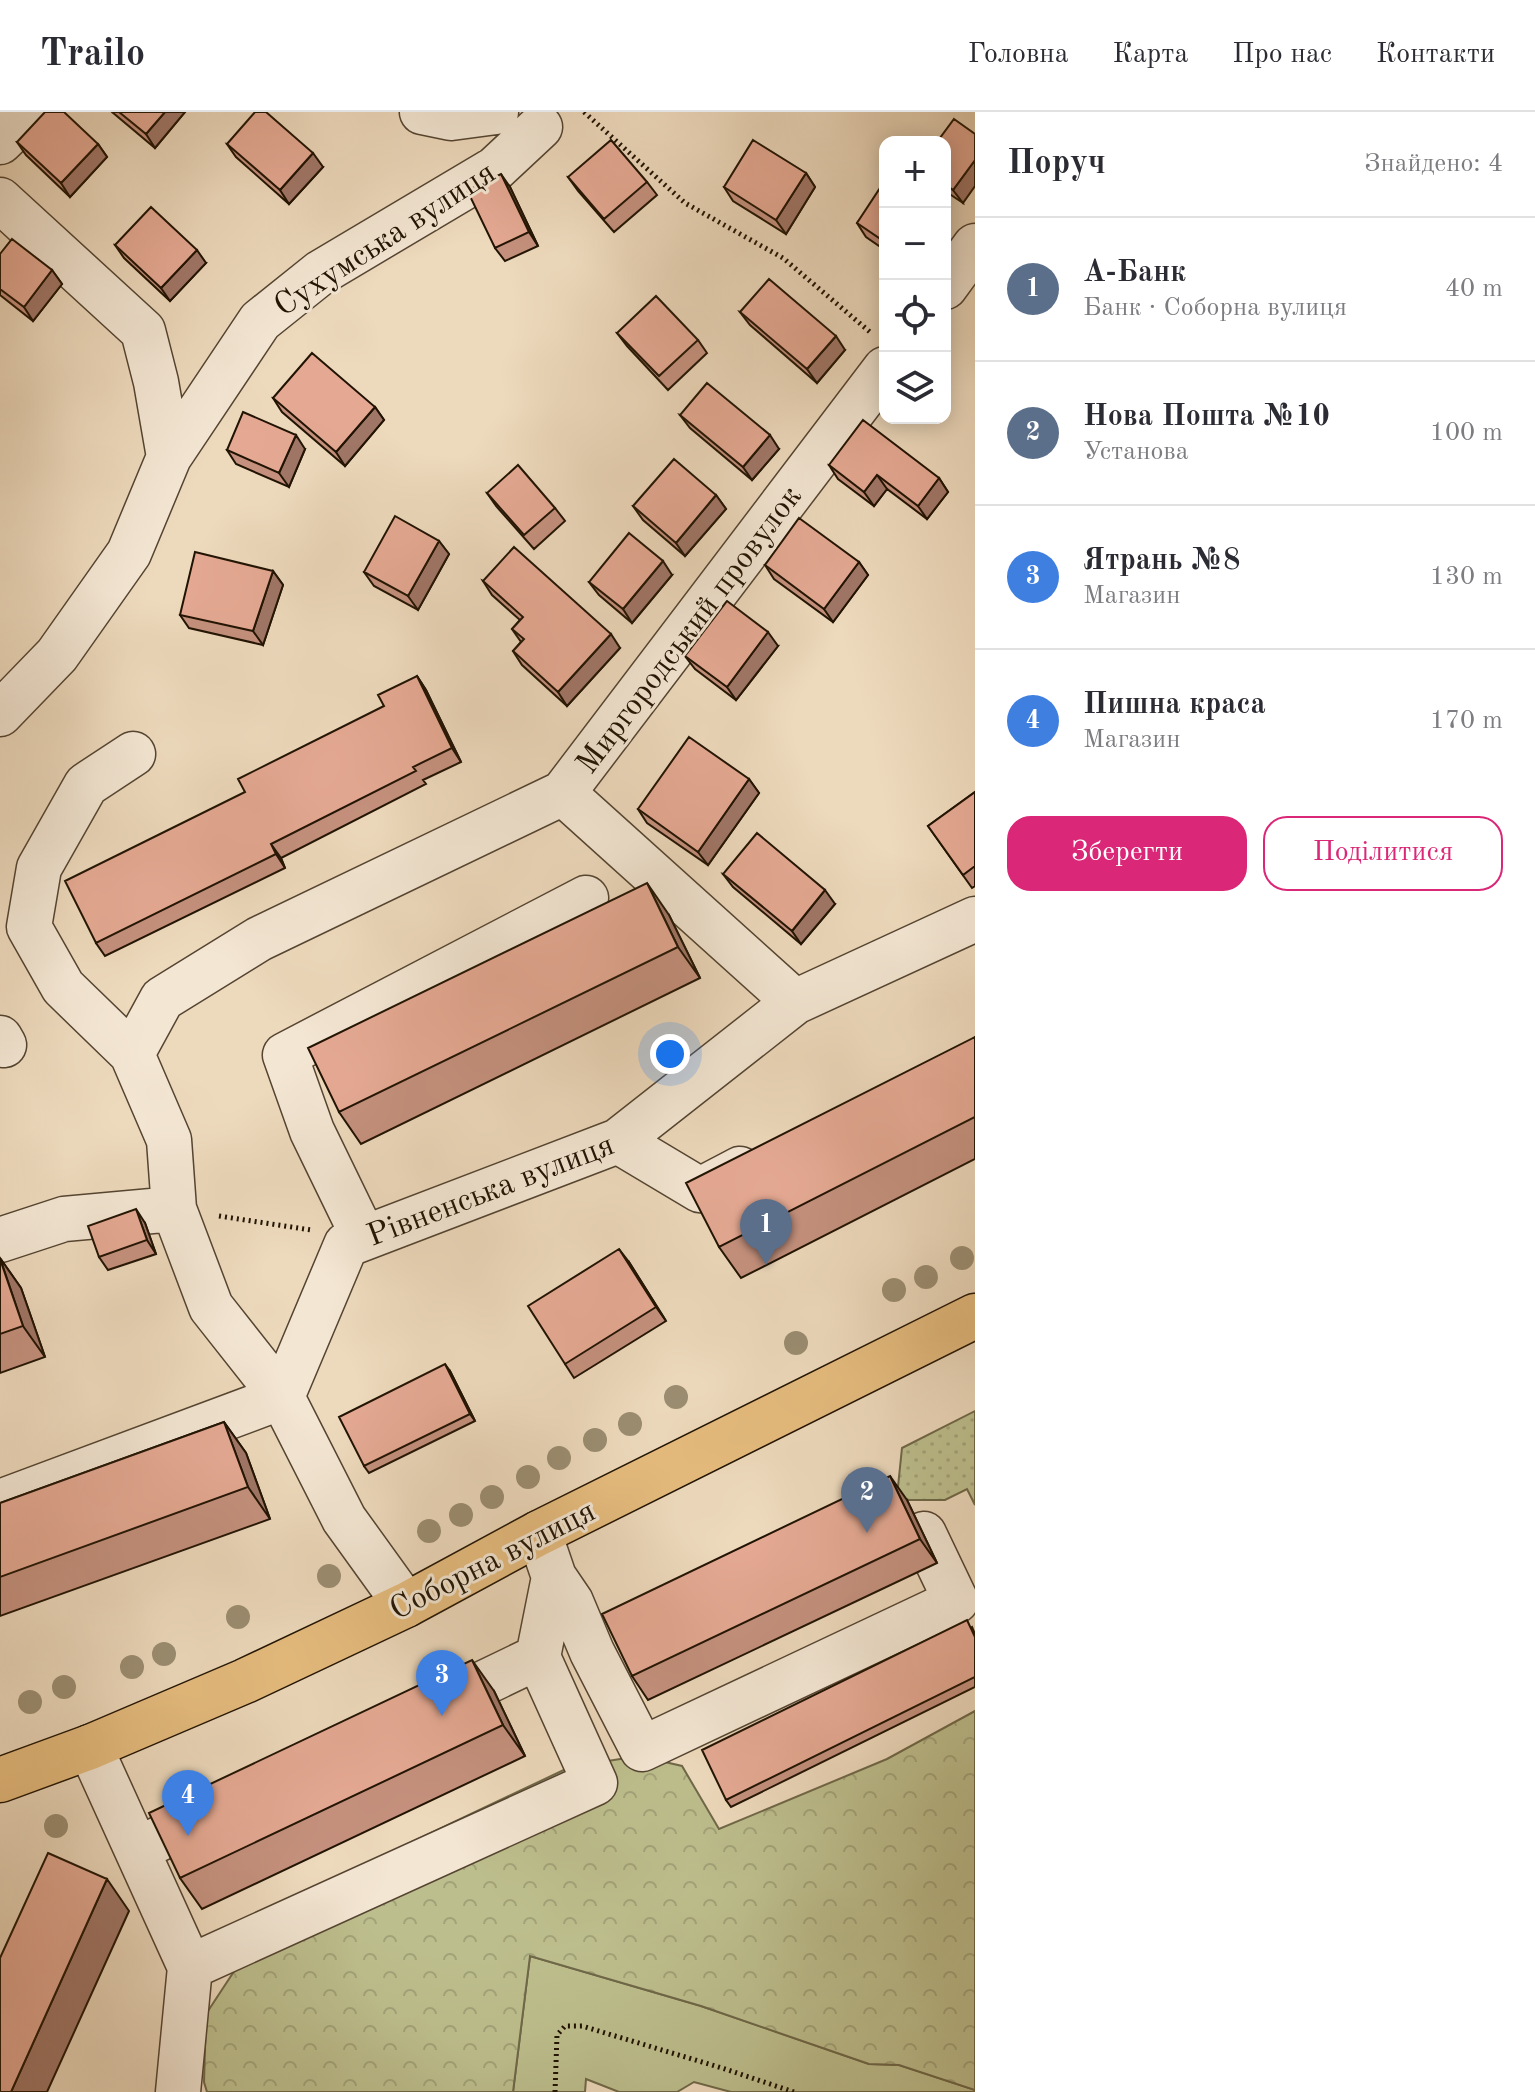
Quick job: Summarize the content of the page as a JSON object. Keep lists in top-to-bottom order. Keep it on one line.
{"streets":{"main road":["Соборна вулиця"],"street":["Сухумська вулиця","Миргородський провулок","Рівненська вулиця"]},"crossings":[["Миргородський провулок","Рівненська вулиця"]],"page":{"header":"Trailo","nav":["Головна","Карта","Про нас","Контакти"],"heading":["Поруч","Знайдено: 4"],"map_buttons":["+","−"],"list":[{"mark":"1","name":"А-Банк","note":"Банк · Соборна вулиця","value":"40 m"},{"mark":"2","name":"Нова Пошта №10","note":"Установа","value":"100 m"},{"mark":"3","name":"Ятрань №8","note":"Магазин","value":"130 m"},{"mark":"4","name":"Пишна краса","note":"Магазин","value":"170 m"}],"buttons":["Зберегти","Поділитися"],"pins":["1","2","3","4"]}}
